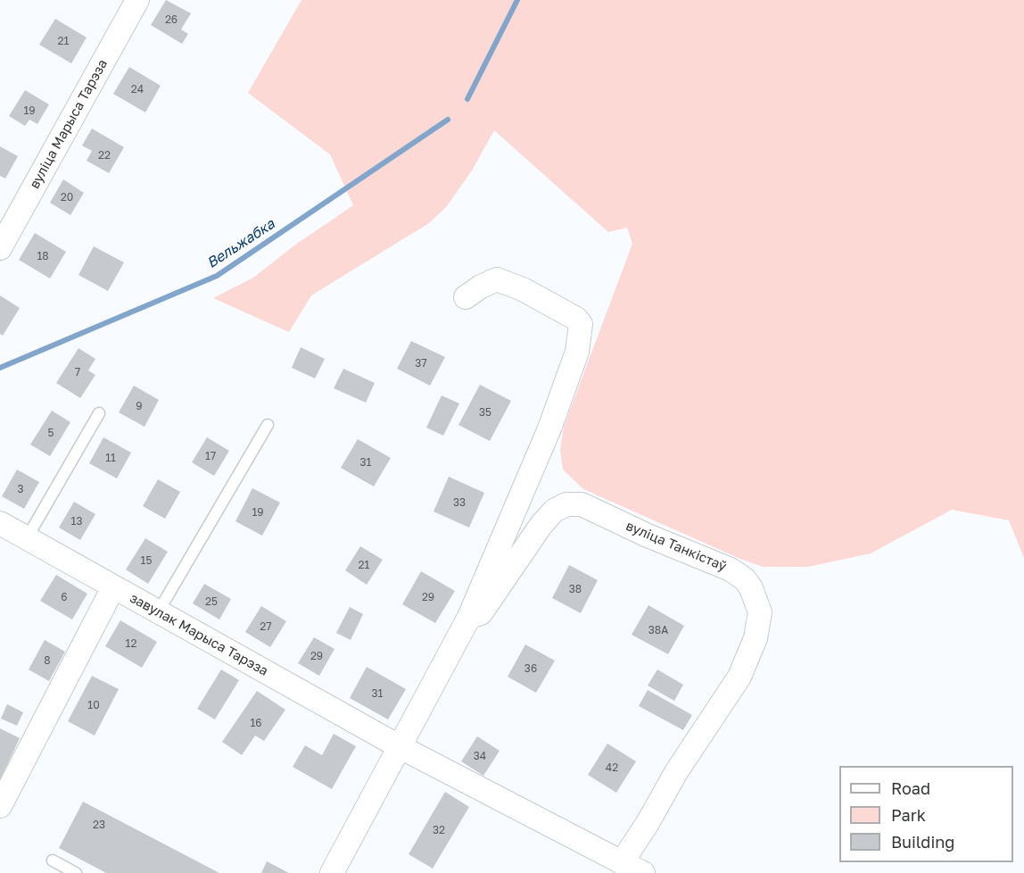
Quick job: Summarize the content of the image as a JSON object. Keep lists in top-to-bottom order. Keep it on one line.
{"streets":{"street":["вуліца Марыса Тарэза","вуліца Танкістаў","завулак Марыса Тарэза"]},"crossings":[["вуліца Танкістаў","завулак Марыса Тарэза"]],"water":["Вельжабка"],"house_numbers":["26","21","24","19","22","20","18","37","7","9","35","5","17","11","31","3","33","19","13","15","21","38","6","29","25","27","38А","12","29","8","36","31","10","16","34","42","23","32"],"legend":["Road","Park","Building"]}
